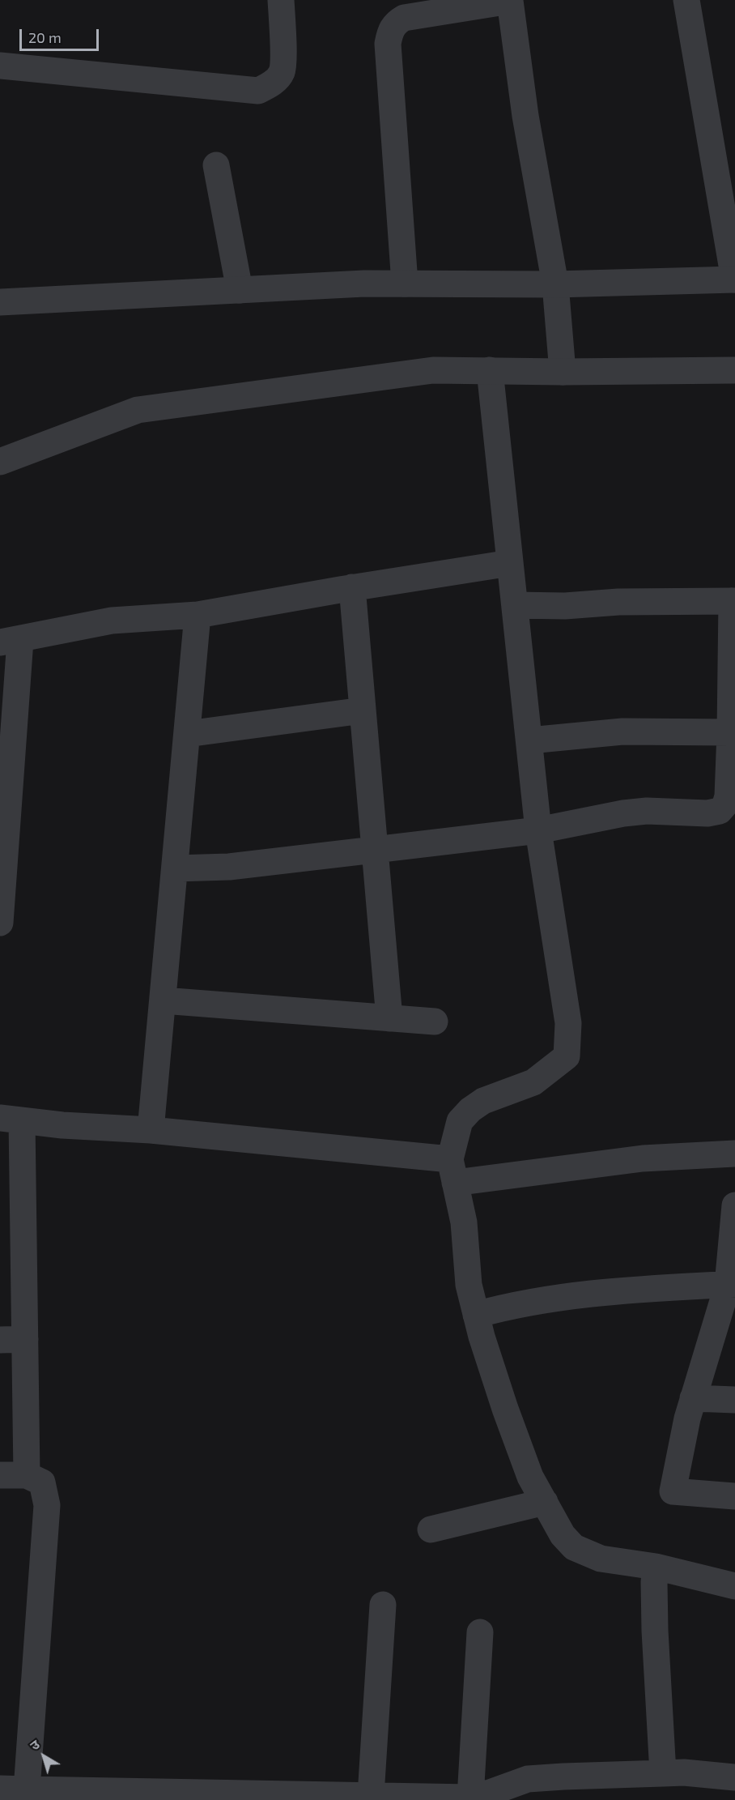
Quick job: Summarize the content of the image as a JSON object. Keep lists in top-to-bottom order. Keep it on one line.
{"scale_bar":"20 m","north":"top left"}
